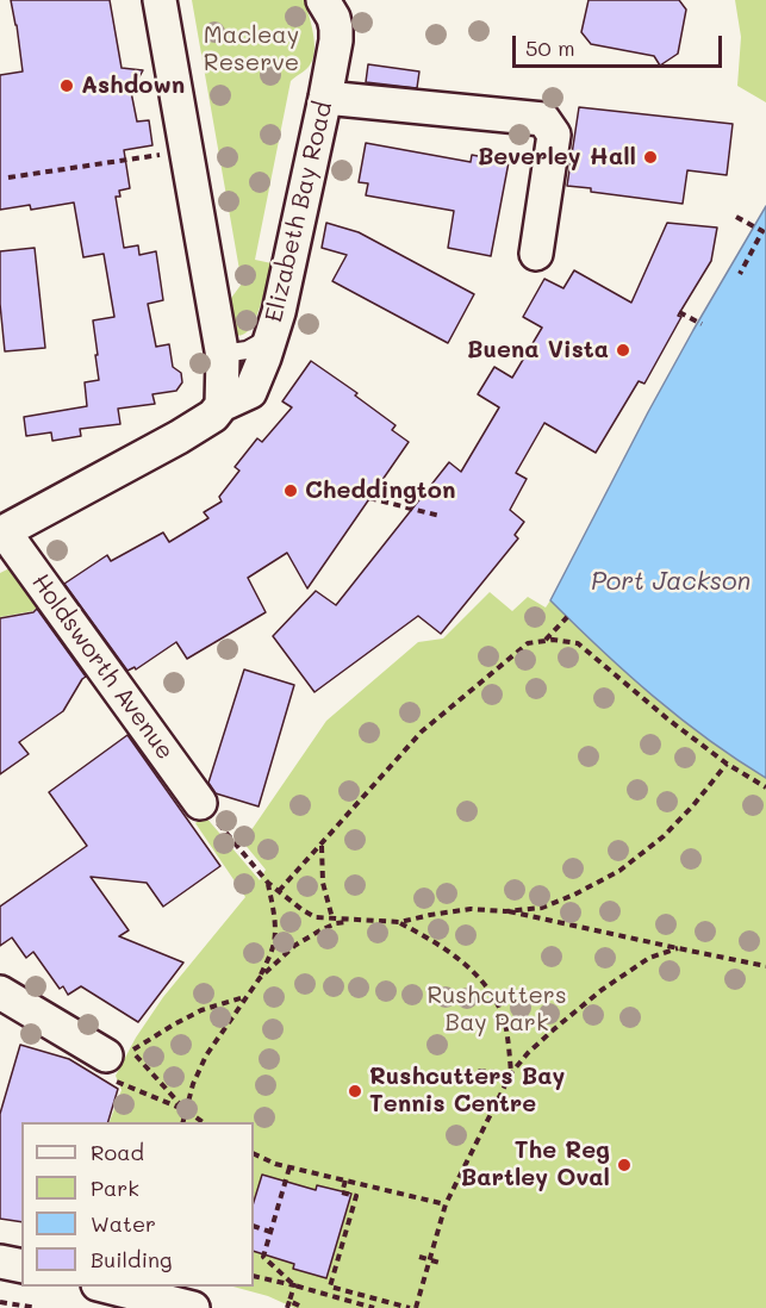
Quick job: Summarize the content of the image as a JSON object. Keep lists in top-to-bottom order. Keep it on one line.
{"streets":{"street":["Elizabeth Bay Road","Holdsworth Avenue"]},"crossings":[["Elizabeth Bay Road","Holdsworth Avenue"]],"water":["Port Jackson"],"parks":["Macleay Reserve","Rushcutters Bay Park"],"places":["Ashdown","Beverley Hall","Buena Vista","Cheddington","Rushcutters Bay Tennis Centre","The Reg Bartley Oval"],"legend":["Road","Park","Water","Building"],"scale_bar":"50 m"}
